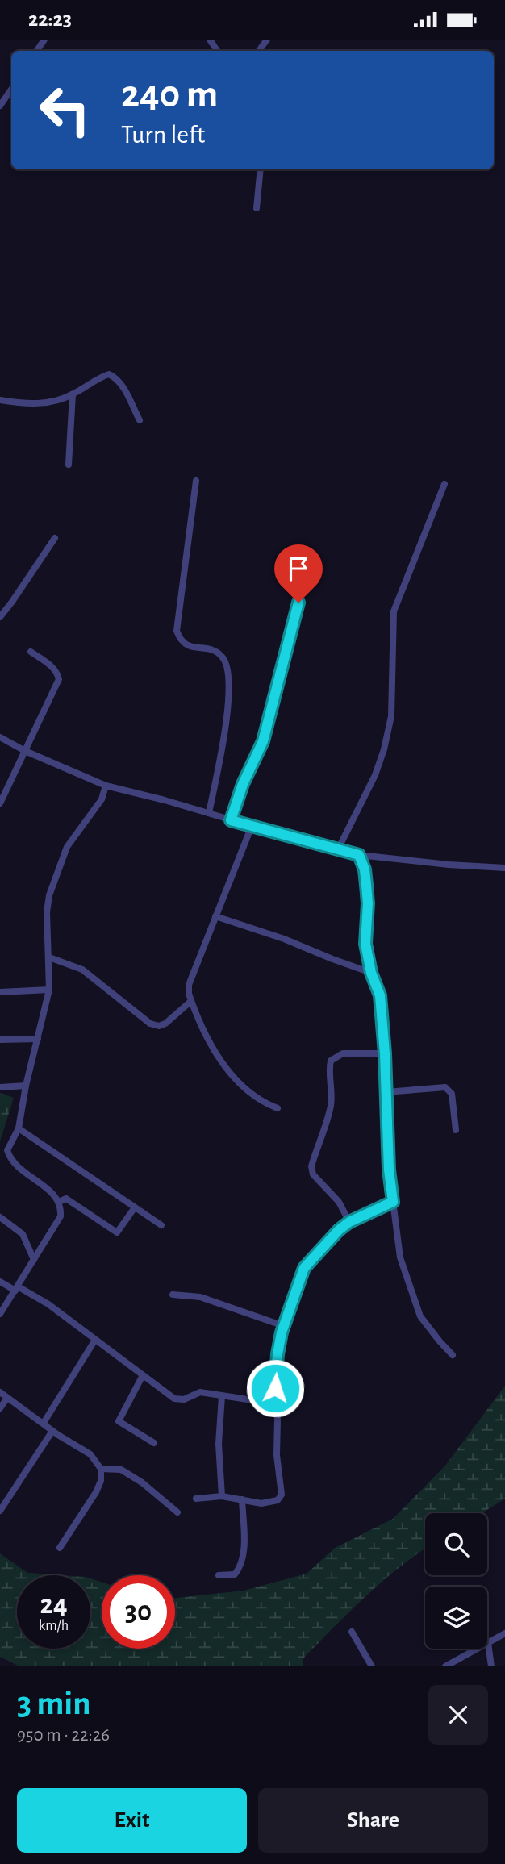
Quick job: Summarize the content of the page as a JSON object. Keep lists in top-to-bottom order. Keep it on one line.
{"page":{"status":"22:23","turn":["240 m","Turn left"],"speed":"24 km/h","limit":"30","heading":["3 min","950 m · 22:26"],"buttons":["Exit","Share"]}}
